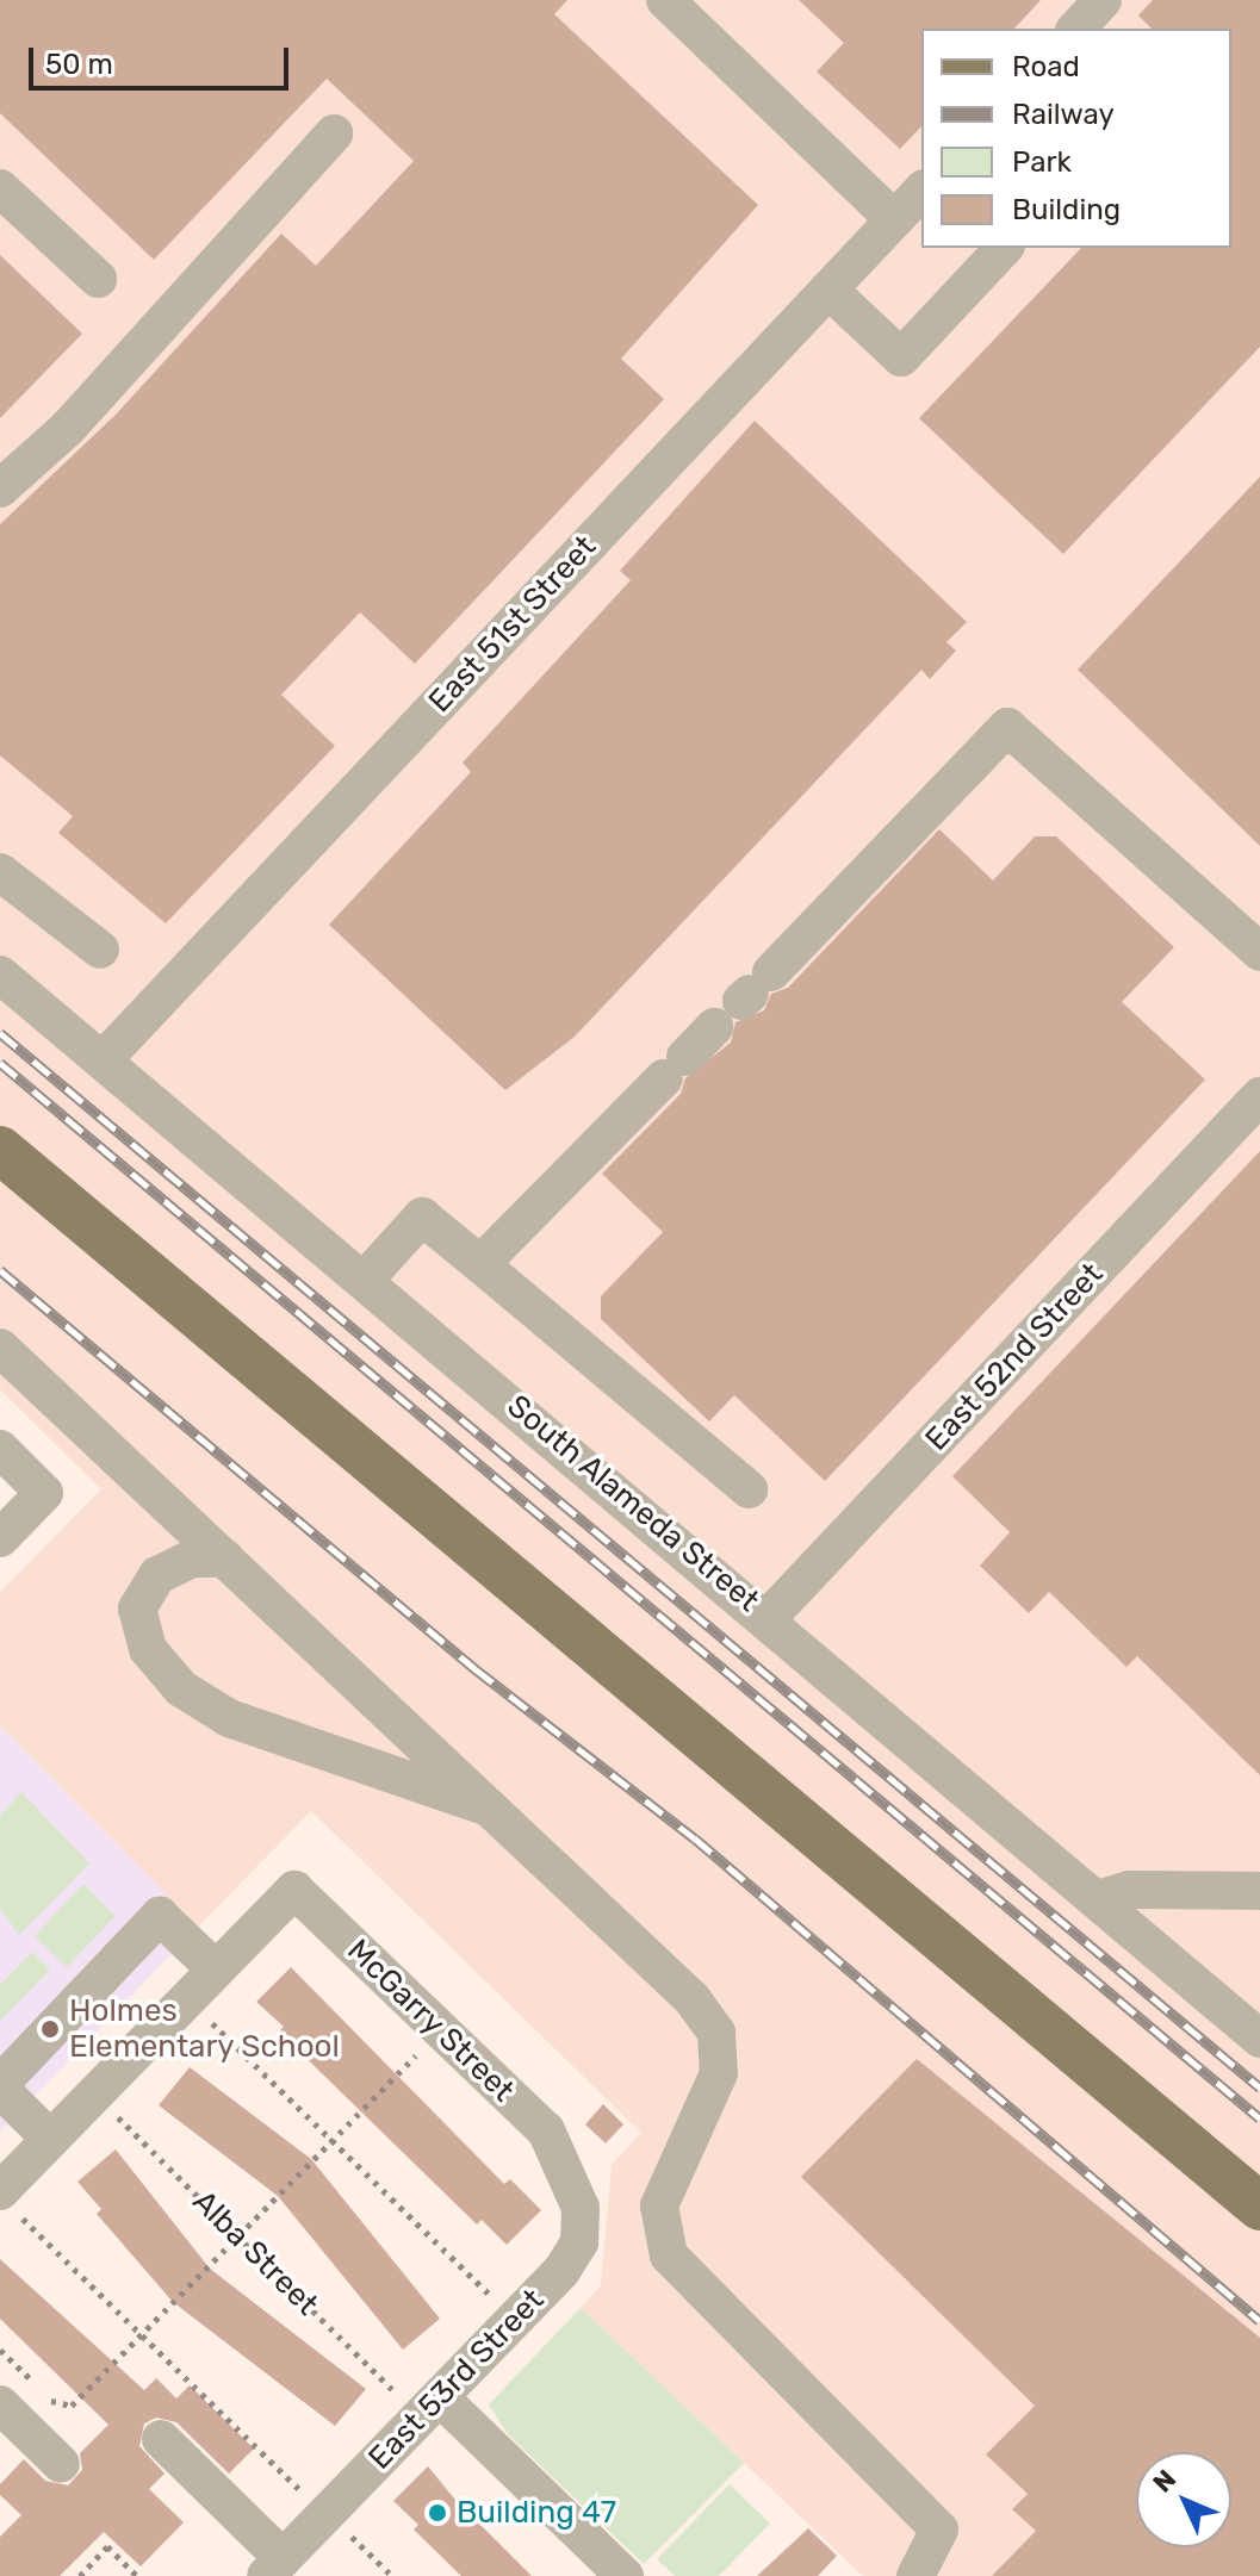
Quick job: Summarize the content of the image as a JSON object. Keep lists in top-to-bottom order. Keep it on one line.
{"streets":{"street":["East 51st Street","East 52nd Street","South Alameda Street","McGarry Street","East 53rd Street"],"path":["Alba Street"]},"crossings":[["East 51st Street","South Alameda Street"],["East 52nd Street","South Alameda Street"],["McGarry Street","East 53rd Street"],["Alba Street","East 53rd Street"]],"places":["Holmes Elementary School","Building 47"],"legend":["Road","Railway","Park","Building"],"scale_bar":"50 m","north":"top left"}
